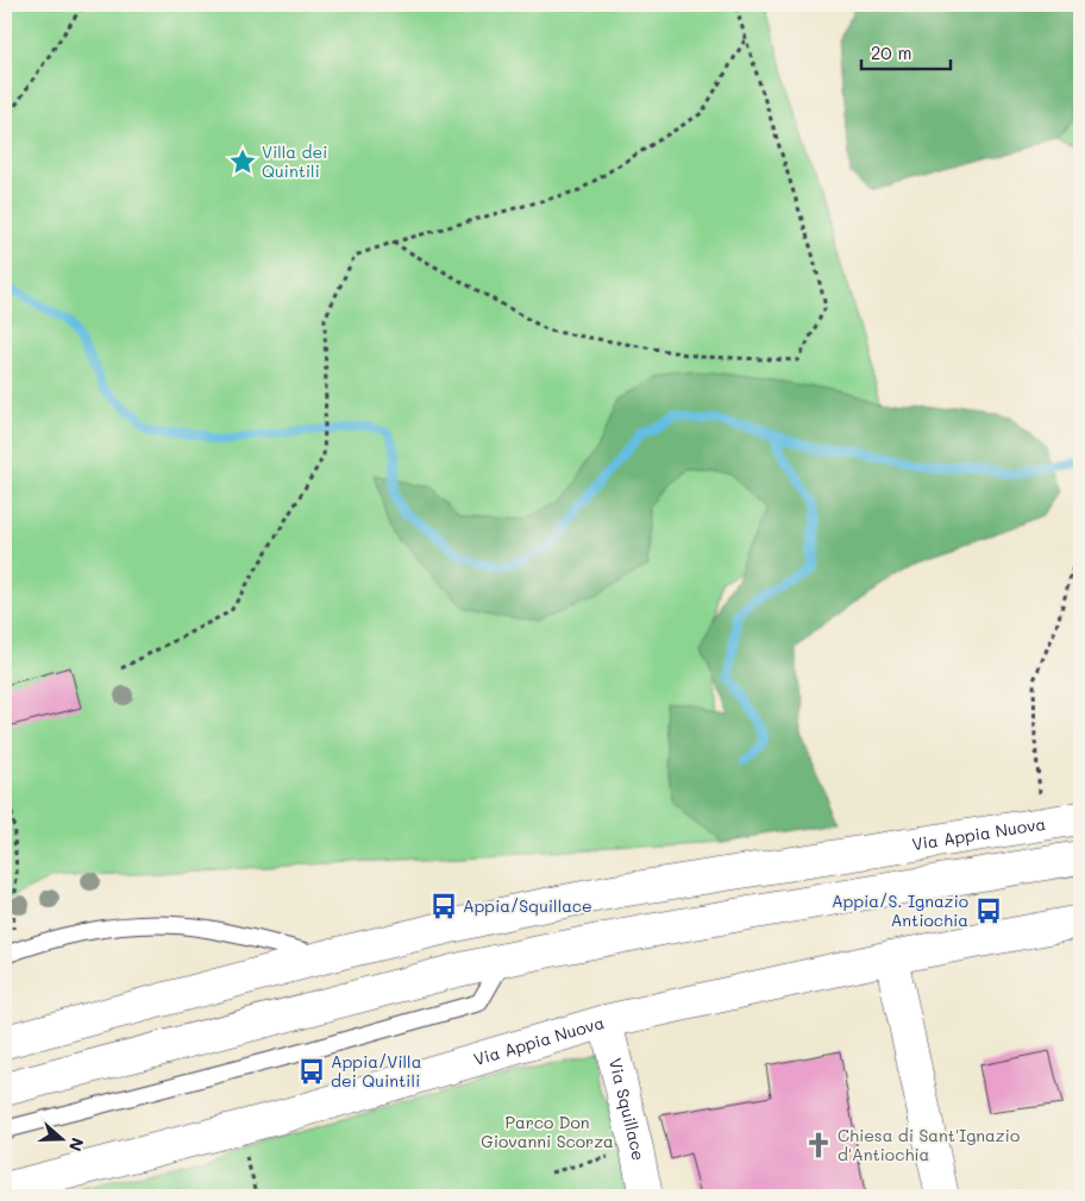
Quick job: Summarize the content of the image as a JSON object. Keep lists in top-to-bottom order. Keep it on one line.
{"streets":{"main road":["Via Appia Nuova","Via Squillace"]},"crossings":[["Via Appia Nuova","Via Squillace"]],"parks":["Parco Don Giovanni Scorza"],"places":{"place":["Villa dei Quintili"],"bus stop":["Appia/Squillace","Appia/S. Ignazio Antiochia","Appia/Villa dei Quintili"],"church":["Chiesa di Sant'Ignazio d'Antiochia"]},"scale_bar":"20 m","north":"right"}
